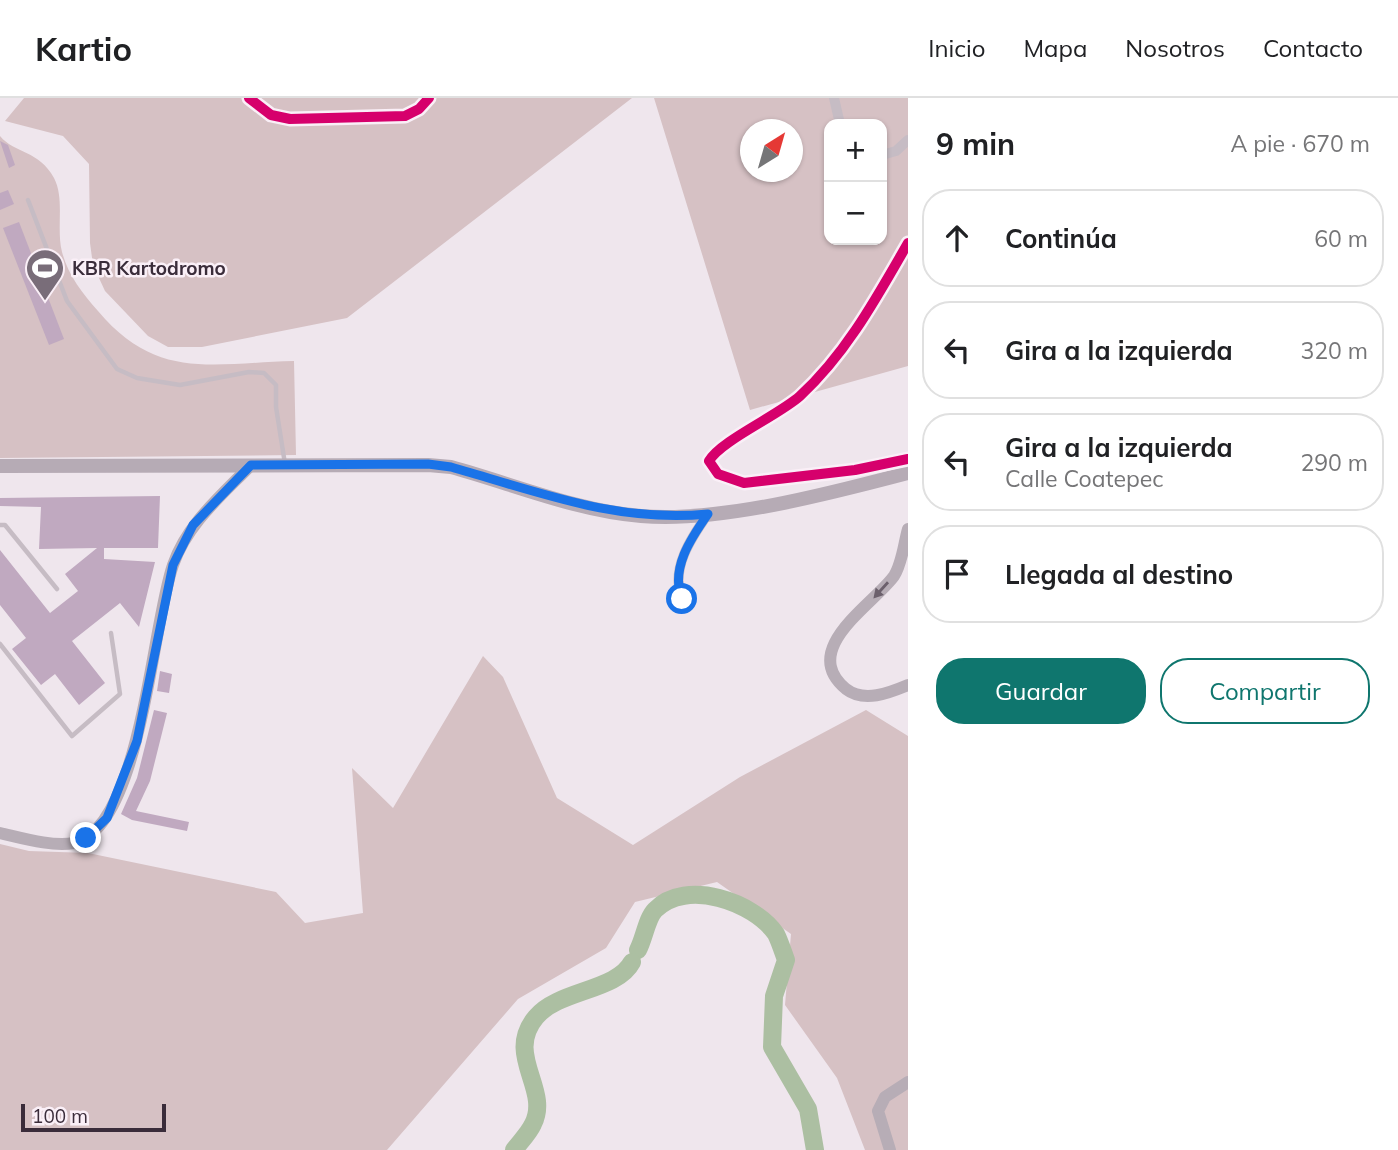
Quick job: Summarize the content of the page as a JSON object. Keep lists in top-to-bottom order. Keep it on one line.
{"places":{"sports":["KBR Kartodromo"]},"scale_bar":"100 m","north":"top right","page":{"header":"Kartio","nav":["Inicio","Mapa","Nosotros","Contacto"],"heading":["9 min","A pie · 670 m"],"map_buttons":["+","−"],"list":[["Continúa","60 m"],["Gira a la izquierda","320 m"],["Gira a la izquierda","Calle Coatepec","290 m"],"Llegada al destino"],"buttons":["Guardar","Compartir"],"scale":"100 m"}}
